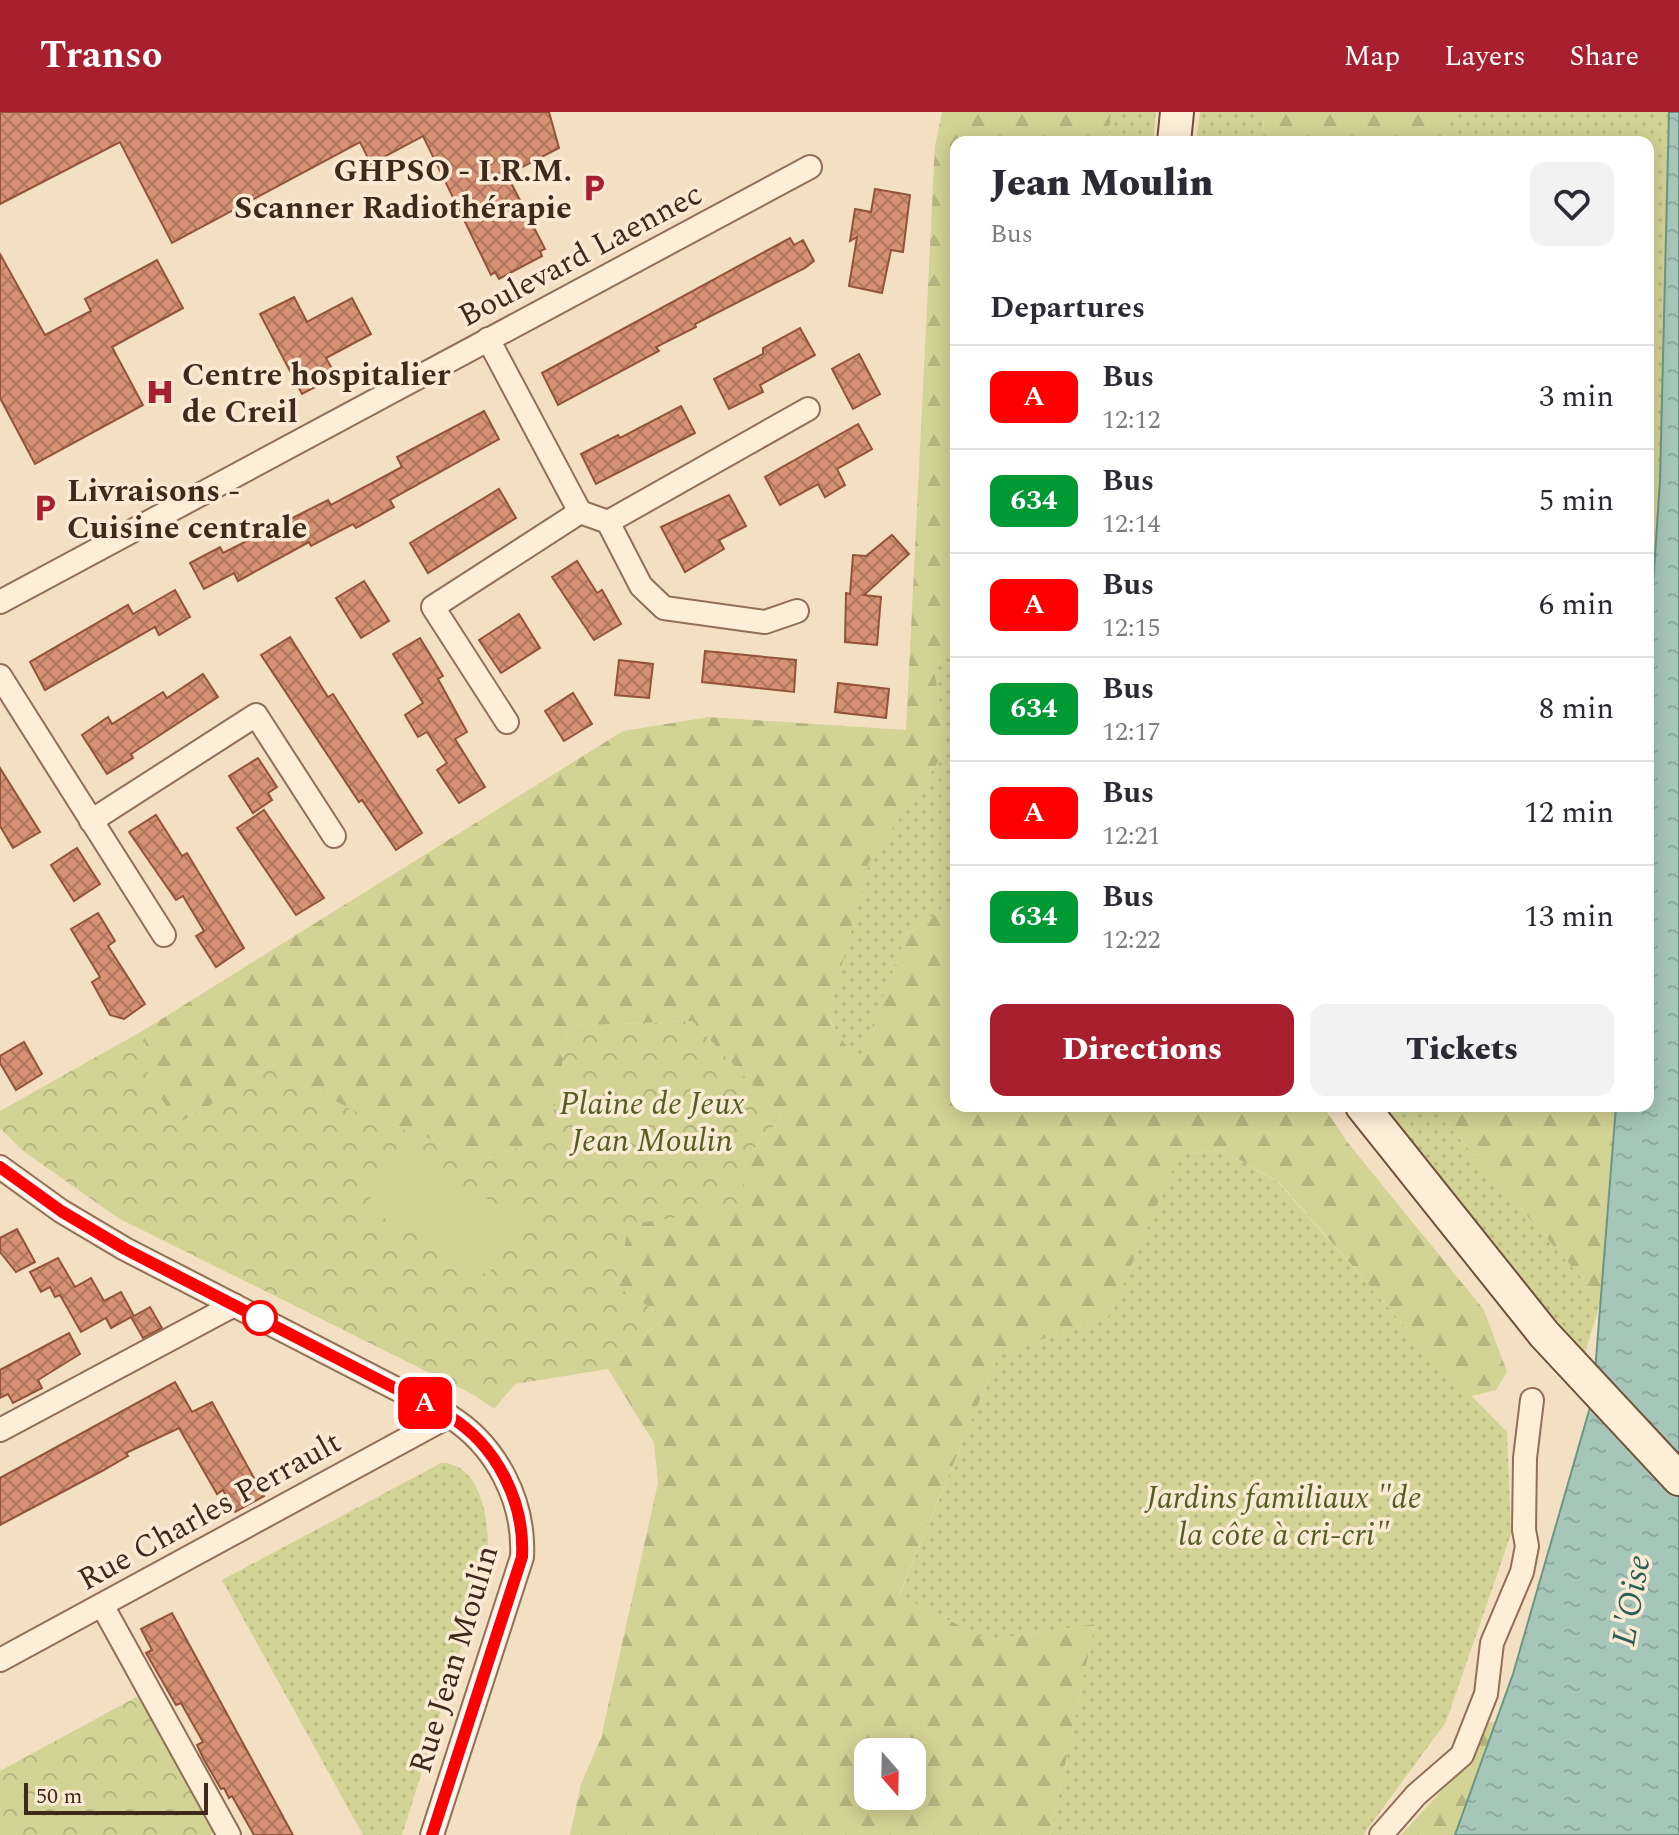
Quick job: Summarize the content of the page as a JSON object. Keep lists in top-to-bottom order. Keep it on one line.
{"streets":{"street":["Boulevard Laennec","Rue Charles Perrault","Rue Jean Moulin"]},"crossings":[["Rue Charles Perrault","Rue Jean Moulin"]],"water":["L'Oise"],"parks":["Plaine de Jeux Jean Moulin","Jardins familiaux \"de la côte à cri-cri\""],"places":{"parking":["GHPSO - I.R.M. Scanner Radiothérapie","Livraisons - Cuisine centrale"],"hospital":["Centre hospitalier de Creil"]},"lines":["bus line A"],"scale_bar":"50 m","north":"bottom","page":{"header":"Transo","nav":["Map","Layers","Share"],"on_map":"A","heading":[["Jean Moulin","Bus"],"Departures"],"list":[{"mark":"A","name":"Bus","note":"12:12","value":"3 min"},{"mark":"634","name":"Bus","note":"12:14","value":"5 min"},{"mark":"A","name":"Bus","note":"12:15","value":"6 min"},{"mark":"634","name":"Bus","note":"12:17","value":"8 min"},{"mark":"A","name":"Bus","note":"12:21","value":"12 min"},{"mark":"634","name":"Bus","note":"12:22","value":"13 min"}],"buttons":["Directions","Tickets"],"scale":"50 m"}}
